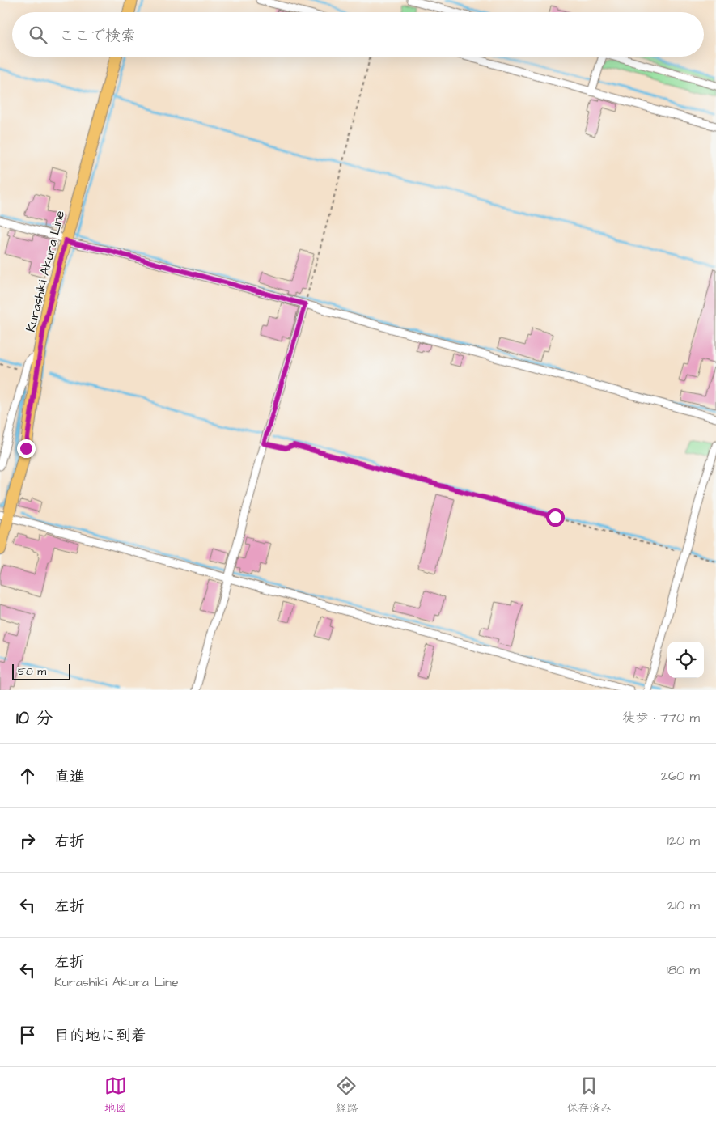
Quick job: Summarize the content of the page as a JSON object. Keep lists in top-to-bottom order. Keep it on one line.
{"streets":{"main road":["Kurashiki Akura Line"]},"scale_bar":"50 m","page":{"search":"ここで検索","scale":"50 m","heading":["10 分","徒歩 · 770 m"],"list":[["直進","260 m"],["右折","120 m"],["左折","210 m"],["左折","Kurashiki Akura Line","180 m"],"目的地に到着"],"nav":["地図","経路","保存済み"]}}
